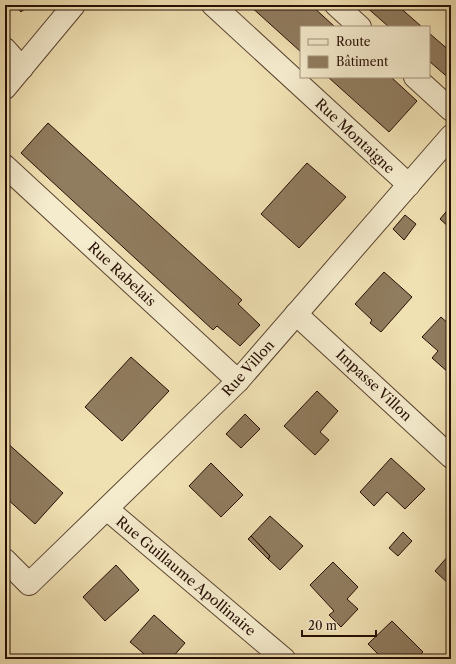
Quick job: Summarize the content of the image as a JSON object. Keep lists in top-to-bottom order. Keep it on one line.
{"streets":{"street":["Rue Montaigne","Rue Rabelais","Rue Villon","Impasse Villon","Rue Guillaume Apollinaire"]},"crossings":[["Rue Montaigne","Rue Villon"],["Rue Rabelais","Rue Villon"],["Rue Villon","Impasse Villon"],["Rue Villon","Rue Guillaume Apollinaire"]],"legend":["Route","Bâtiment"],"scale_bar":"20 m"}
